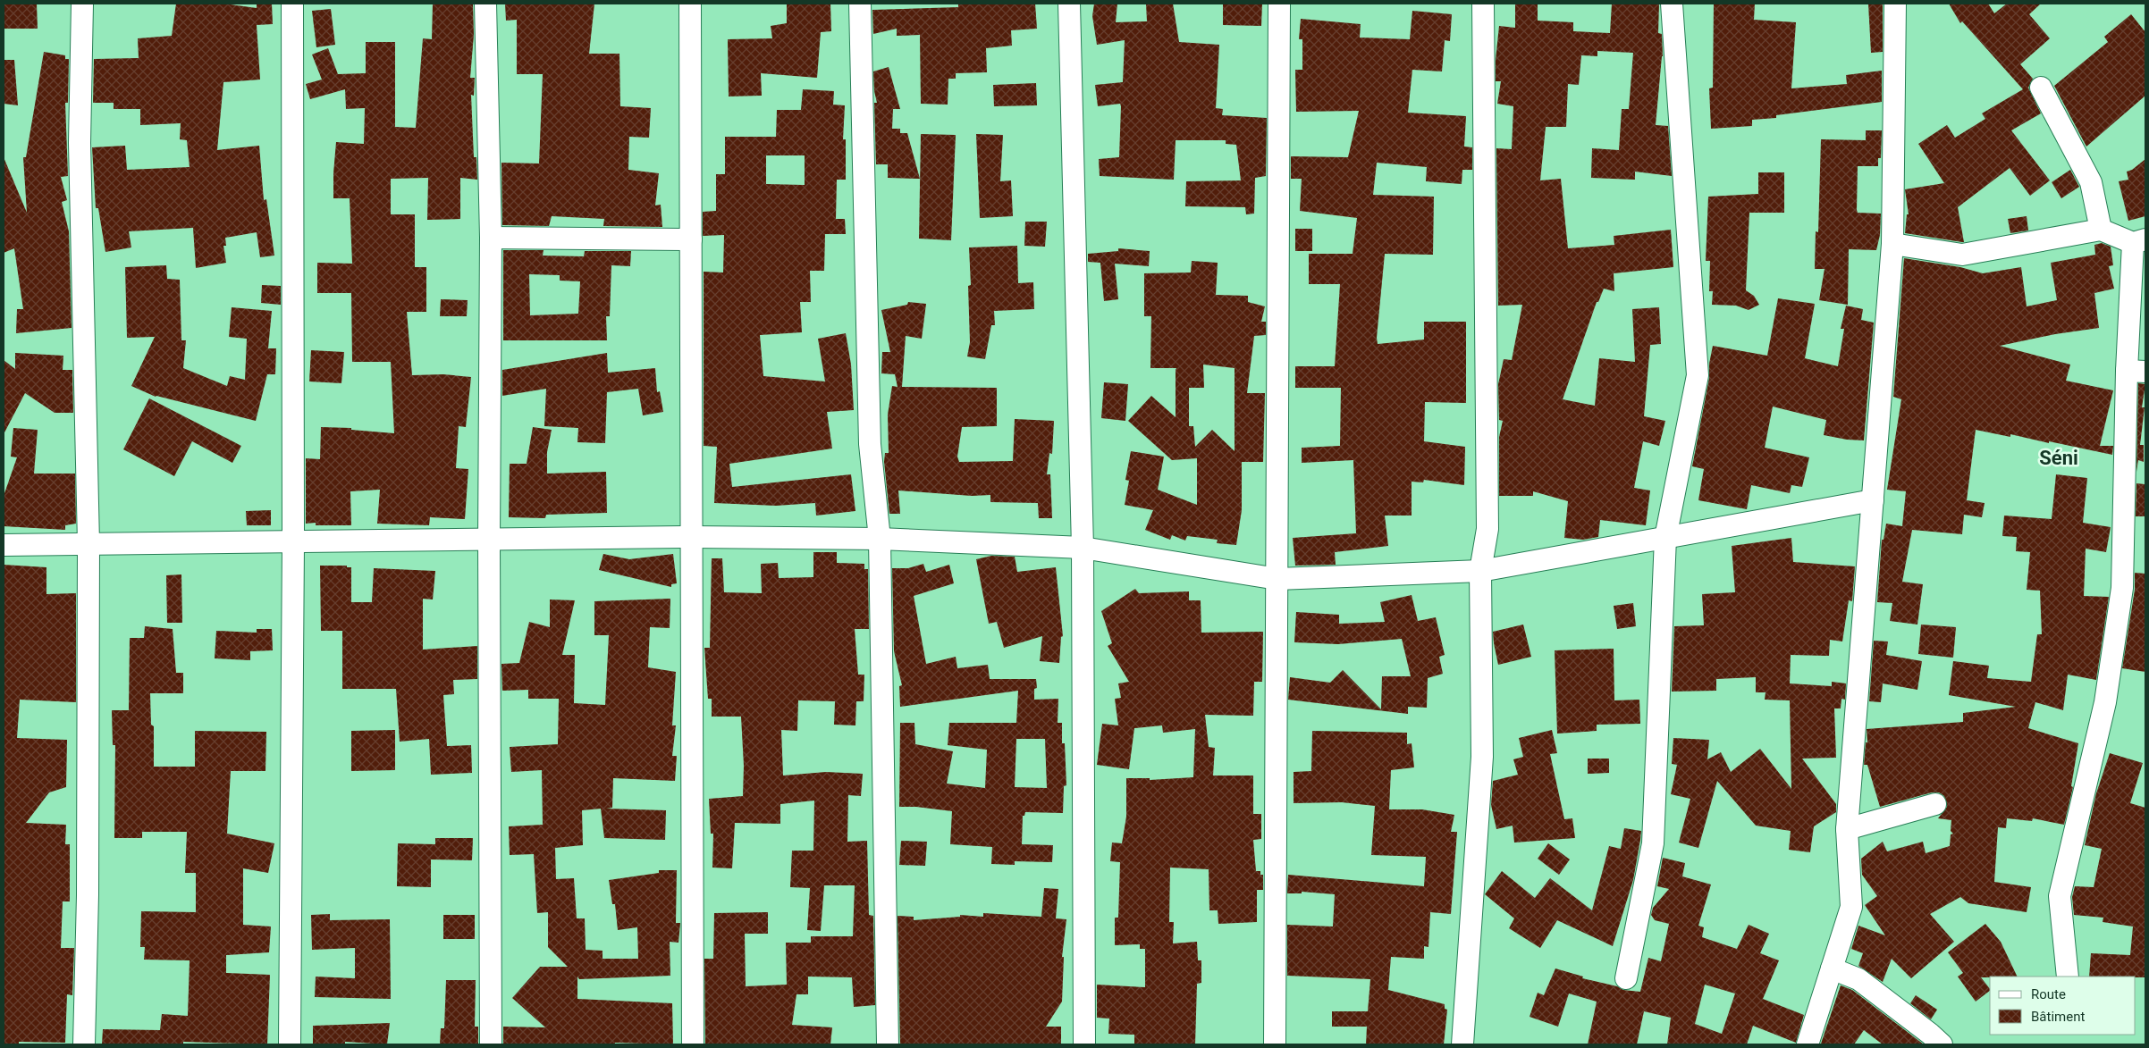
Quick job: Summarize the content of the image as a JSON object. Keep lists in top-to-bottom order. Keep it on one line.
{"districts":["Séni"],"legend":["Route","Bâtiment"]}
